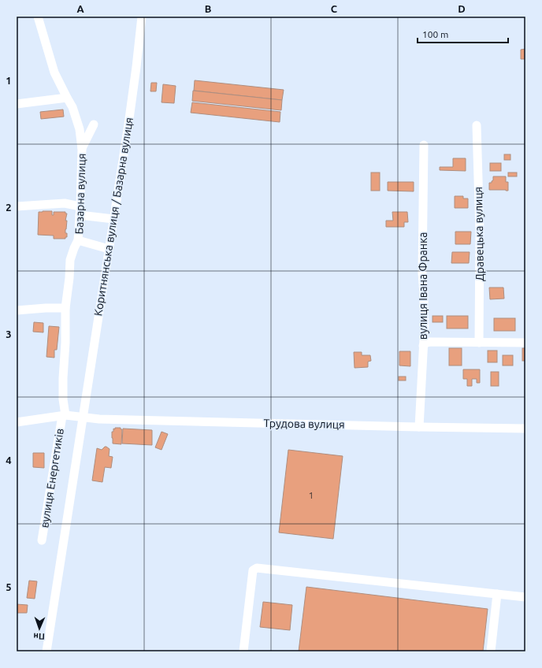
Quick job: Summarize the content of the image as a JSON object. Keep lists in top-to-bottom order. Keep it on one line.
{"streets":{"street":["Базарна вулиця","Коритнянська вулиця / Базарна вулиця","Дравецька вулиця","вулиця Івана Франка","Трудова вулиця","вулиця Енергетиків"]},"crossings":[["Базарна вулиця","Трудова вулиця"],["Базарна вулиця","вулиця Енергетиків"],["Коритнянська вулиця / Базарна вулиця","Трудова вулиця"],["вулиця Івана Франка","Трудова вулиця"],["Трудова вулиця","вулиця Енергетиків"]],"house_numbers":["1"],"scale_bar":"100 m","north":"bottom","grid":{"columns":["A","B","C","D"],"rows":["1","2","3","4","5"]}}
